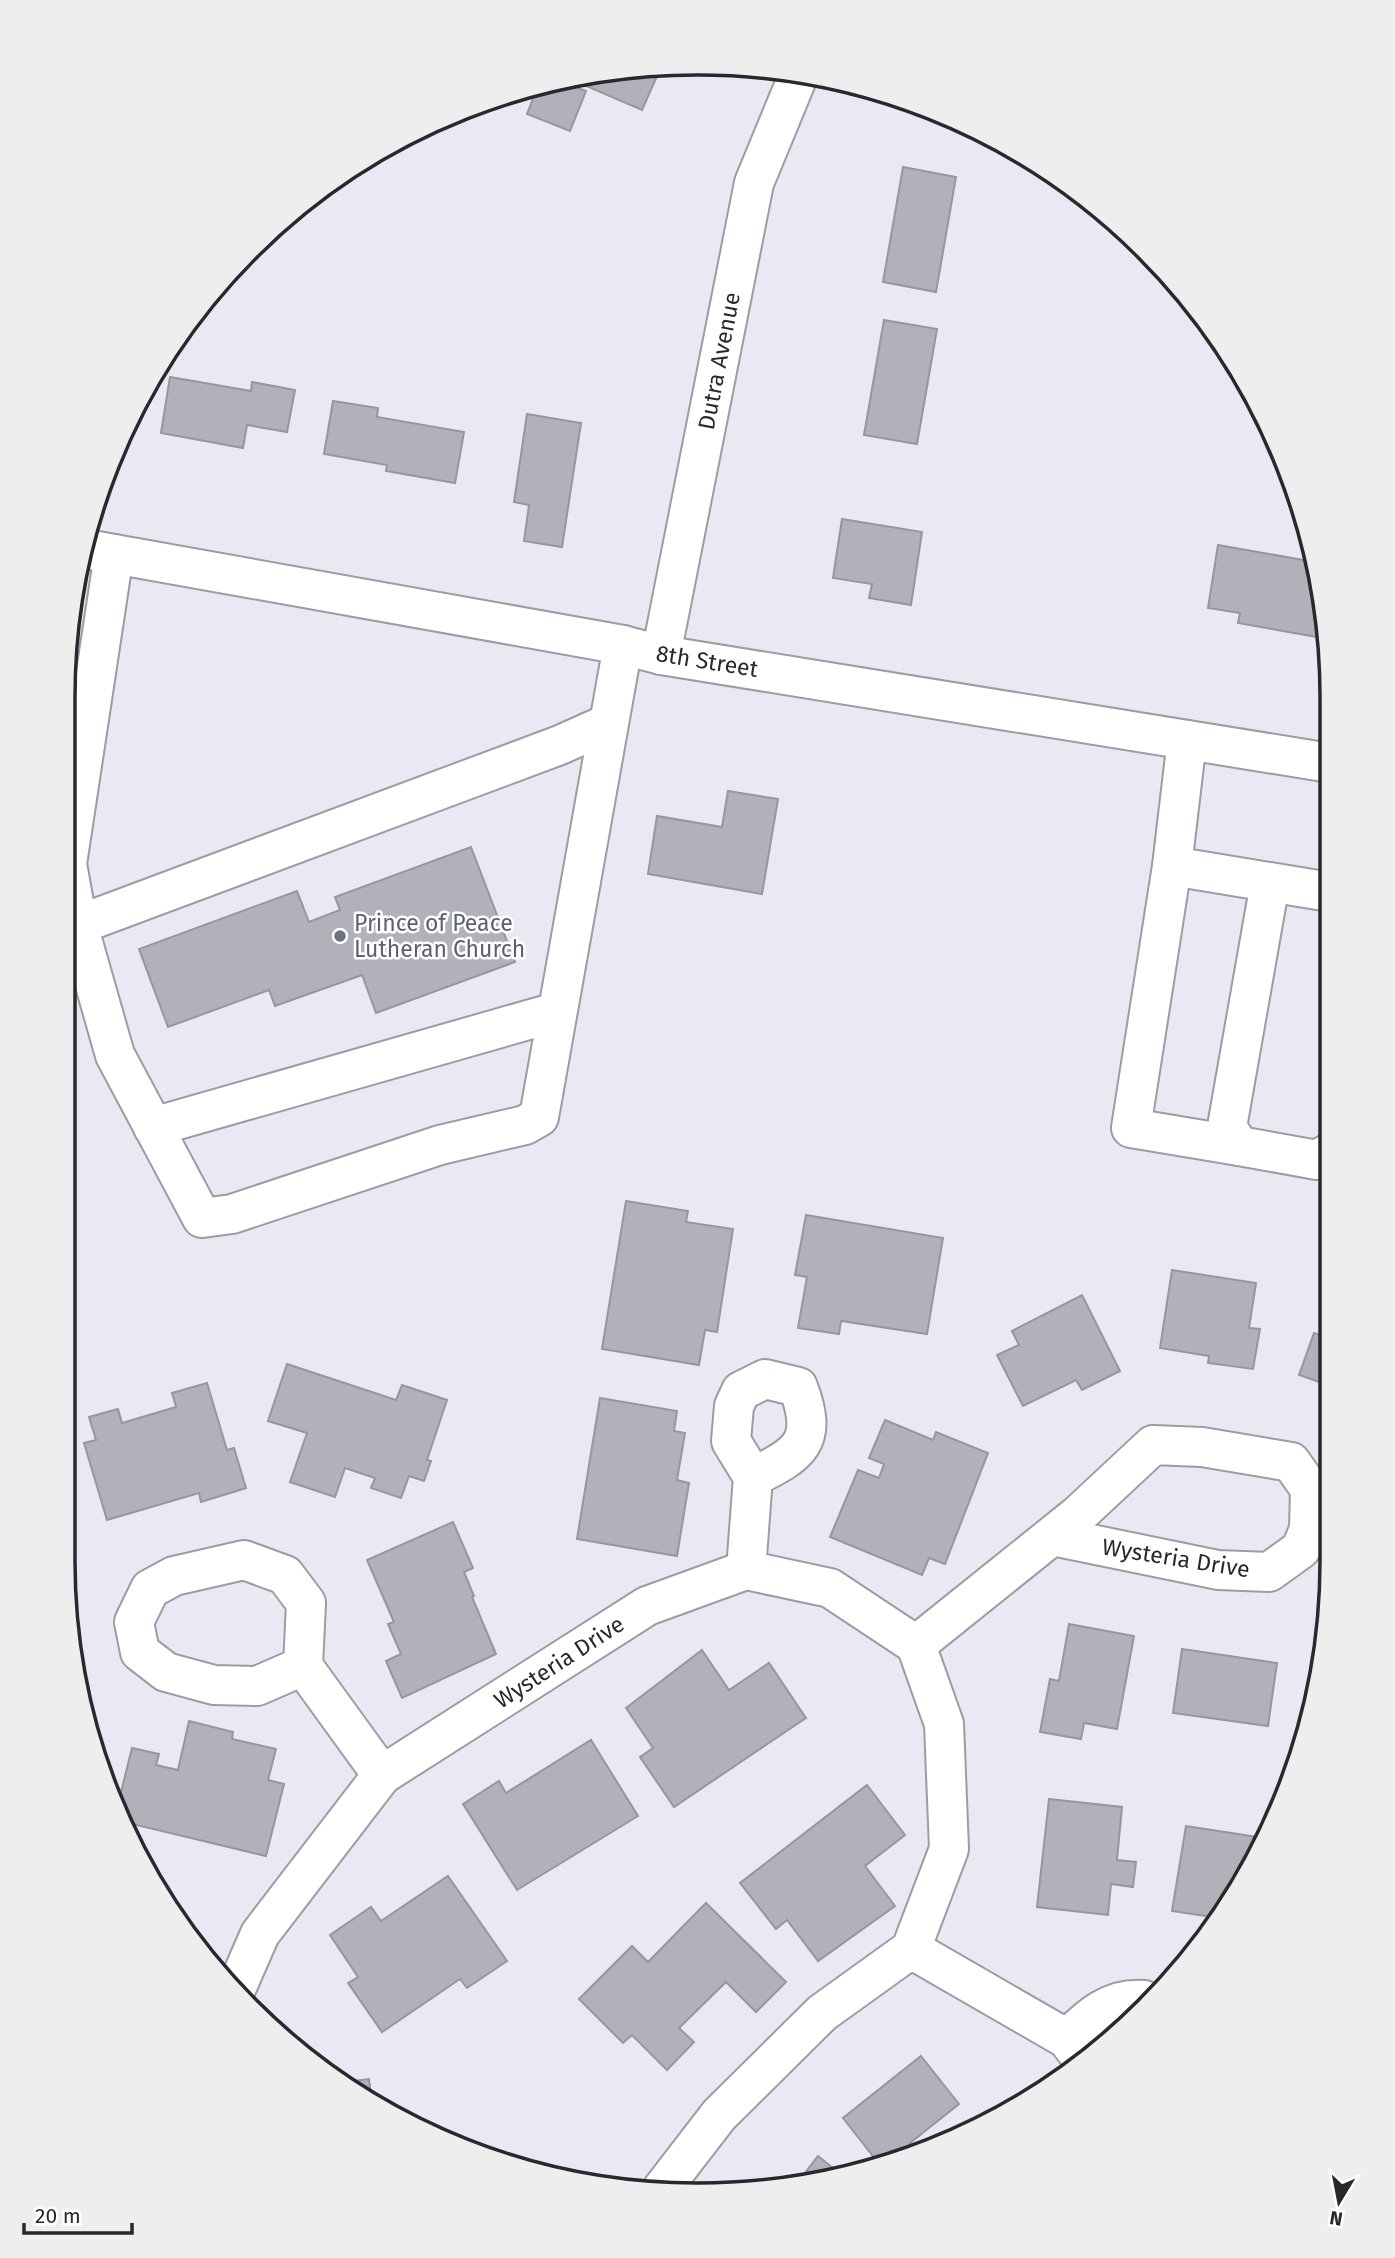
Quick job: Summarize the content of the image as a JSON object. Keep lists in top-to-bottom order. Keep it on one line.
{"streets":{"street":["Dutra Avenue","8th Street","Wysteria Drive"]},"crossings":[["Dutra Avenue","8th Street"]],"places":["Prince of Peace Lutheran Church"],"scale_bar":"20 m","north":"bottom"}
